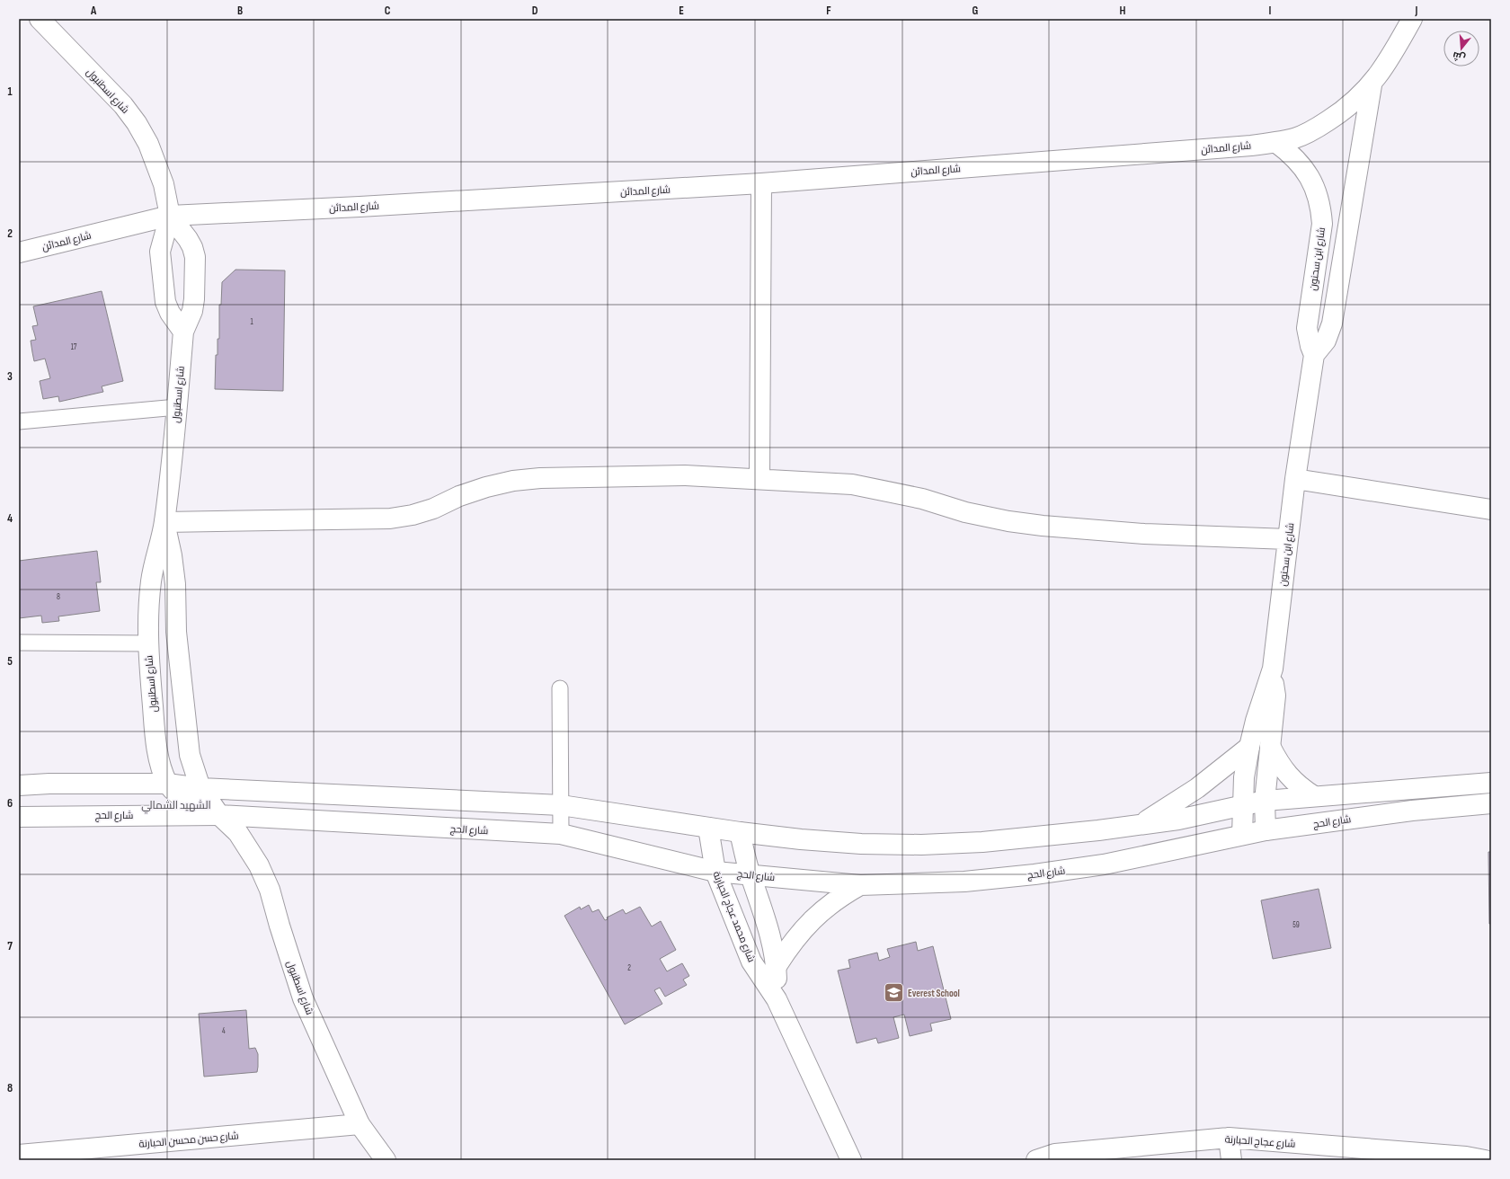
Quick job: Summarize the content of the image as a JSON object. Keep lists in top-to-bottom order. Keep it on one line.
{"streets":{"street":["شارع اسطنبول","شارع المدائن","شارع ابن سحنون","شارع الحج","شارع محمد عجاج الحبارنة","شارع حسن محسن الحبارنة","شارع عجاج الحبارنة"]},"crossings":[["شارع اسطنبول","شارع المدائن"],["شارع اسطنبول","شارع الحج"],["شارع اسطنبول","شارع حسن محسن الحبارنة"],["شارع المدائن","شارع ابن سحنون"],["شارع ابن سحنون","شارع الحج"],["شارع الحج","شارع محمد عجاج الحبارنة"]],"districts":["الشهيد الشمالي"],"places":{"school or university":["Everest School"]},"house_numbers":["1","17","8","59","2","4"],"north":"bottom","grid":{"columns":["A","B","C","D","E","F","G","H","I","J"],"rows":["1","2","3","4","5","6","7","8"]}}
